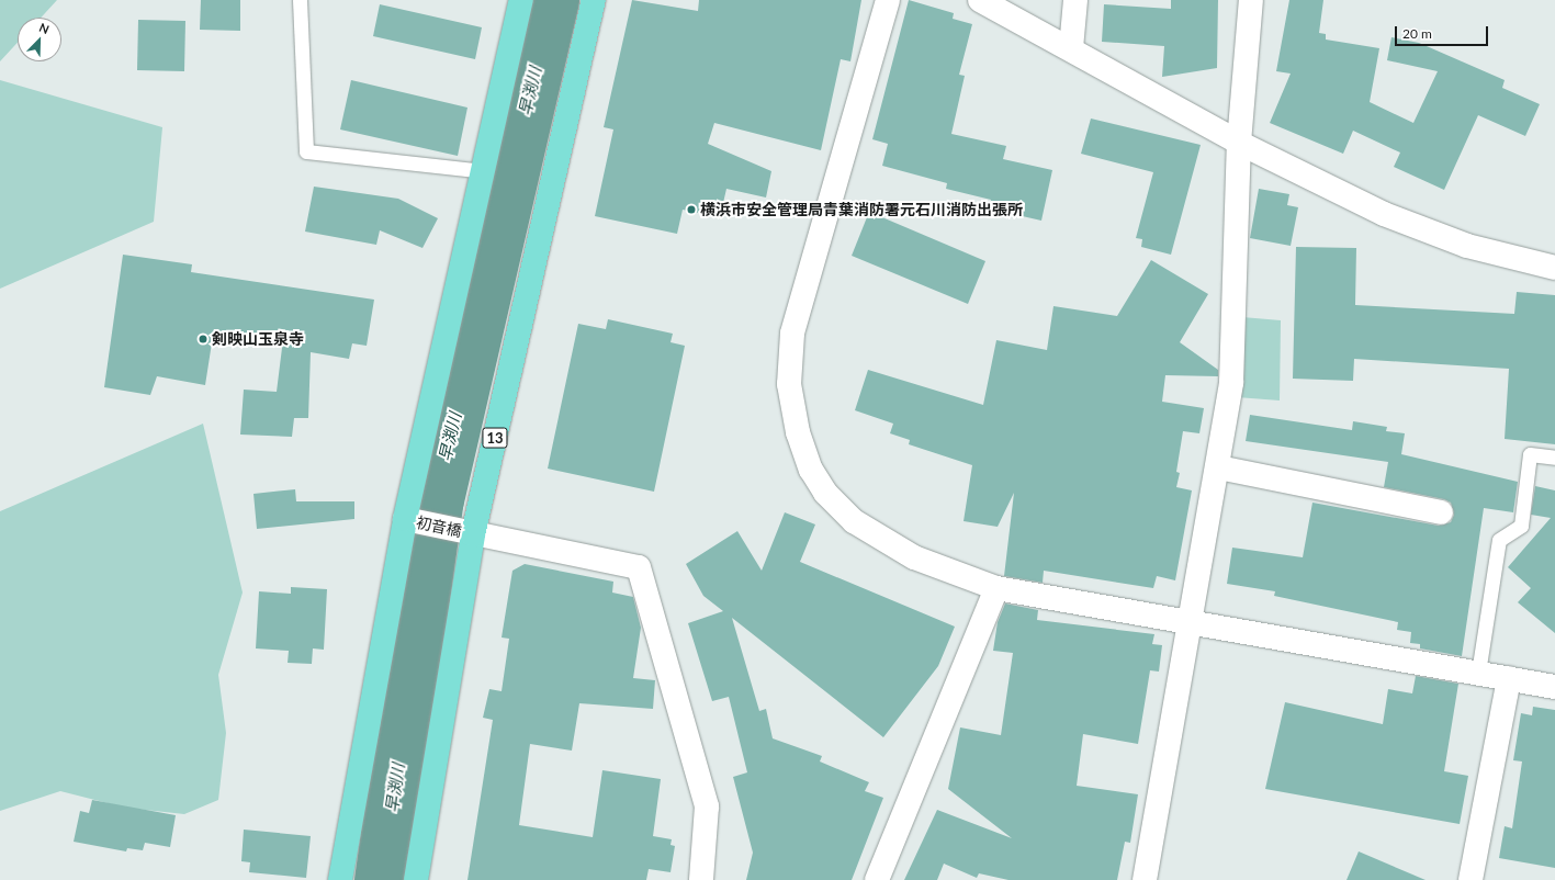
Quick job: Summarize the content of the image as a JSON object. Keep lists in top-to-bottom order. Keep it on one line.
{"streets":{"main road":["13"],"street":["初音橋"]},"crossings":[["13","初音橋"]],"water":["早渕川"],"places":["横浜市安全管理局青葉消防署元石川消防出張所","剣映山玉泉寺"],"scale_bar":"20 m","north":"top right"}
